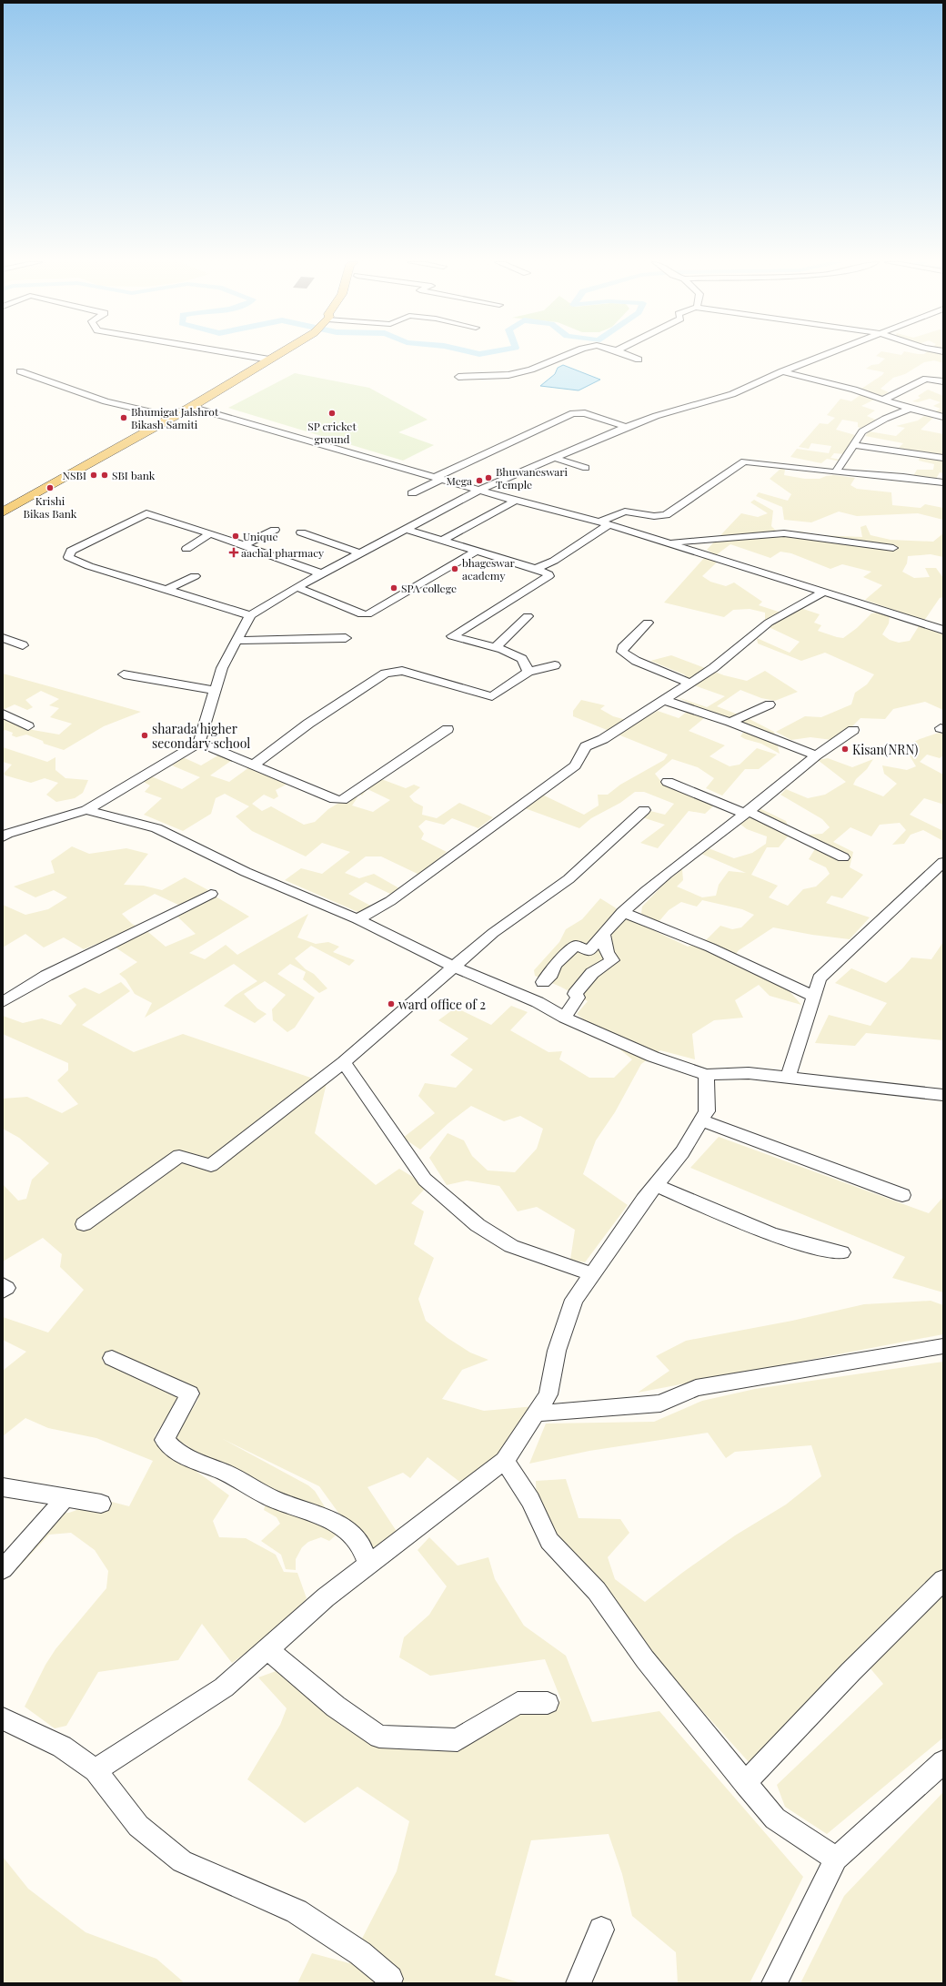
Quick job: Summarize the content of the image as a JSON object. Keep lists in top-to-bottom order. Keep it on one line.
{"places":{"other":["SP cricket ground","Bhumigat Jalshrot Bikash Samiti","NSBI","SBI bank","Bhuwaneswari Temple","Mega","Krishi Bikas Bank","Unique","bhageswar academy","SPA college","sharada higher secondary school","Kisan(NRN)","ward office of 2"],"health":["aachal pharmacy"]}}
